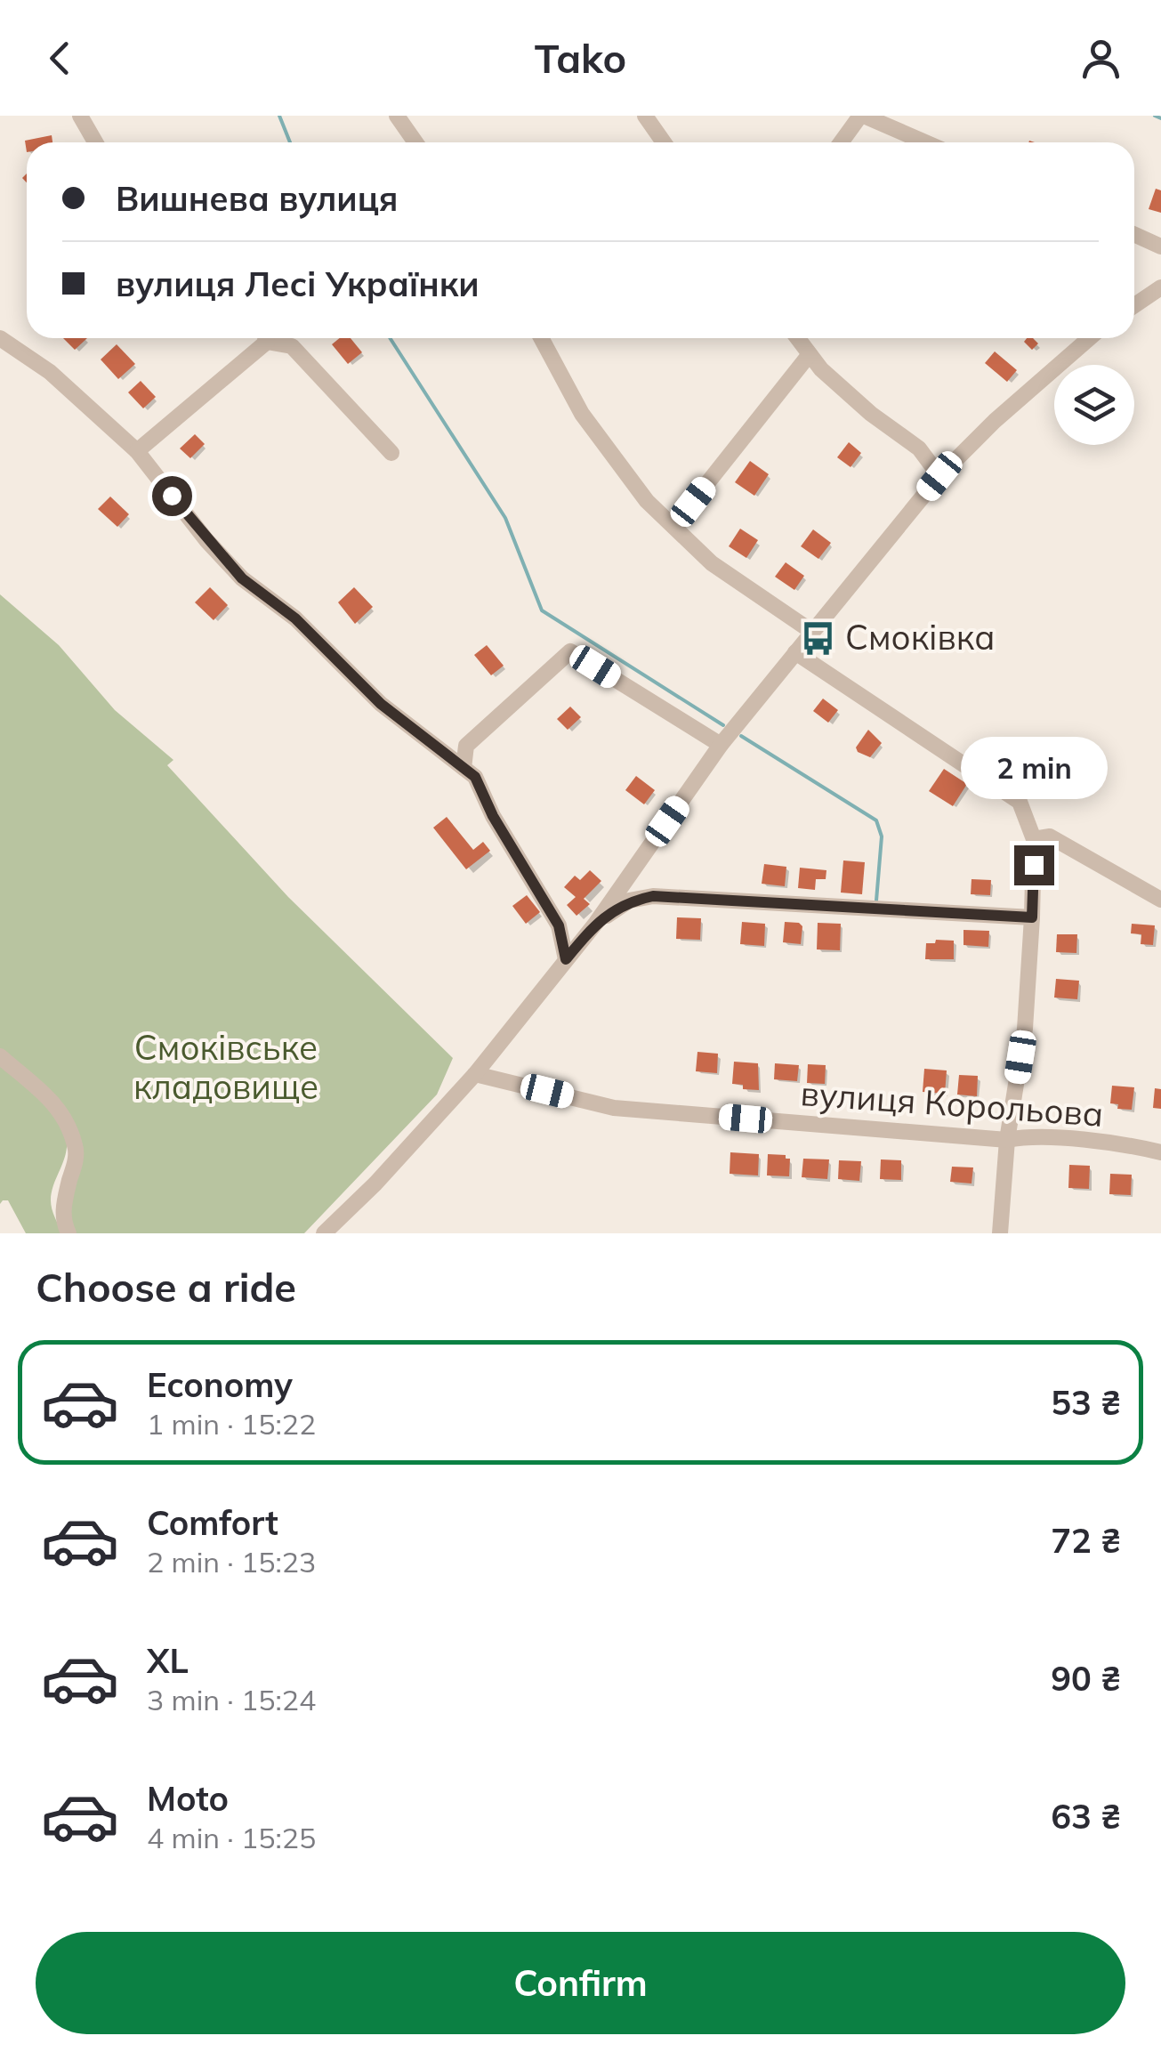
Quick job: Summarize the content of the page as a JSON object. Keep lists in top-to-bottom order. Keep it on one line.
{"streets":{"street":["вулиця Корольова"]},"parks":["Смоківське кладовище"],"places":{"bus stop":["Смоківка"]},"page":{"header":"Tako","banner":["Вишнева вулиця","вулиця Лесі Українки"],"bubble":"2 min","heading":"Choose a ride","list":[{"name":"Economy","note":"1 min · 15:22","value":"53 ₴"},{"name":"Comfort","note":"2 min · 15:23","value":"72 ₴"},{"name":"XL","note":"3 min · 15:24","value":"90 ₴"},{"name":"Moto","note":"4 min · 15:25","value":"63 ₴"}],"buttons":"Confirm"}}
